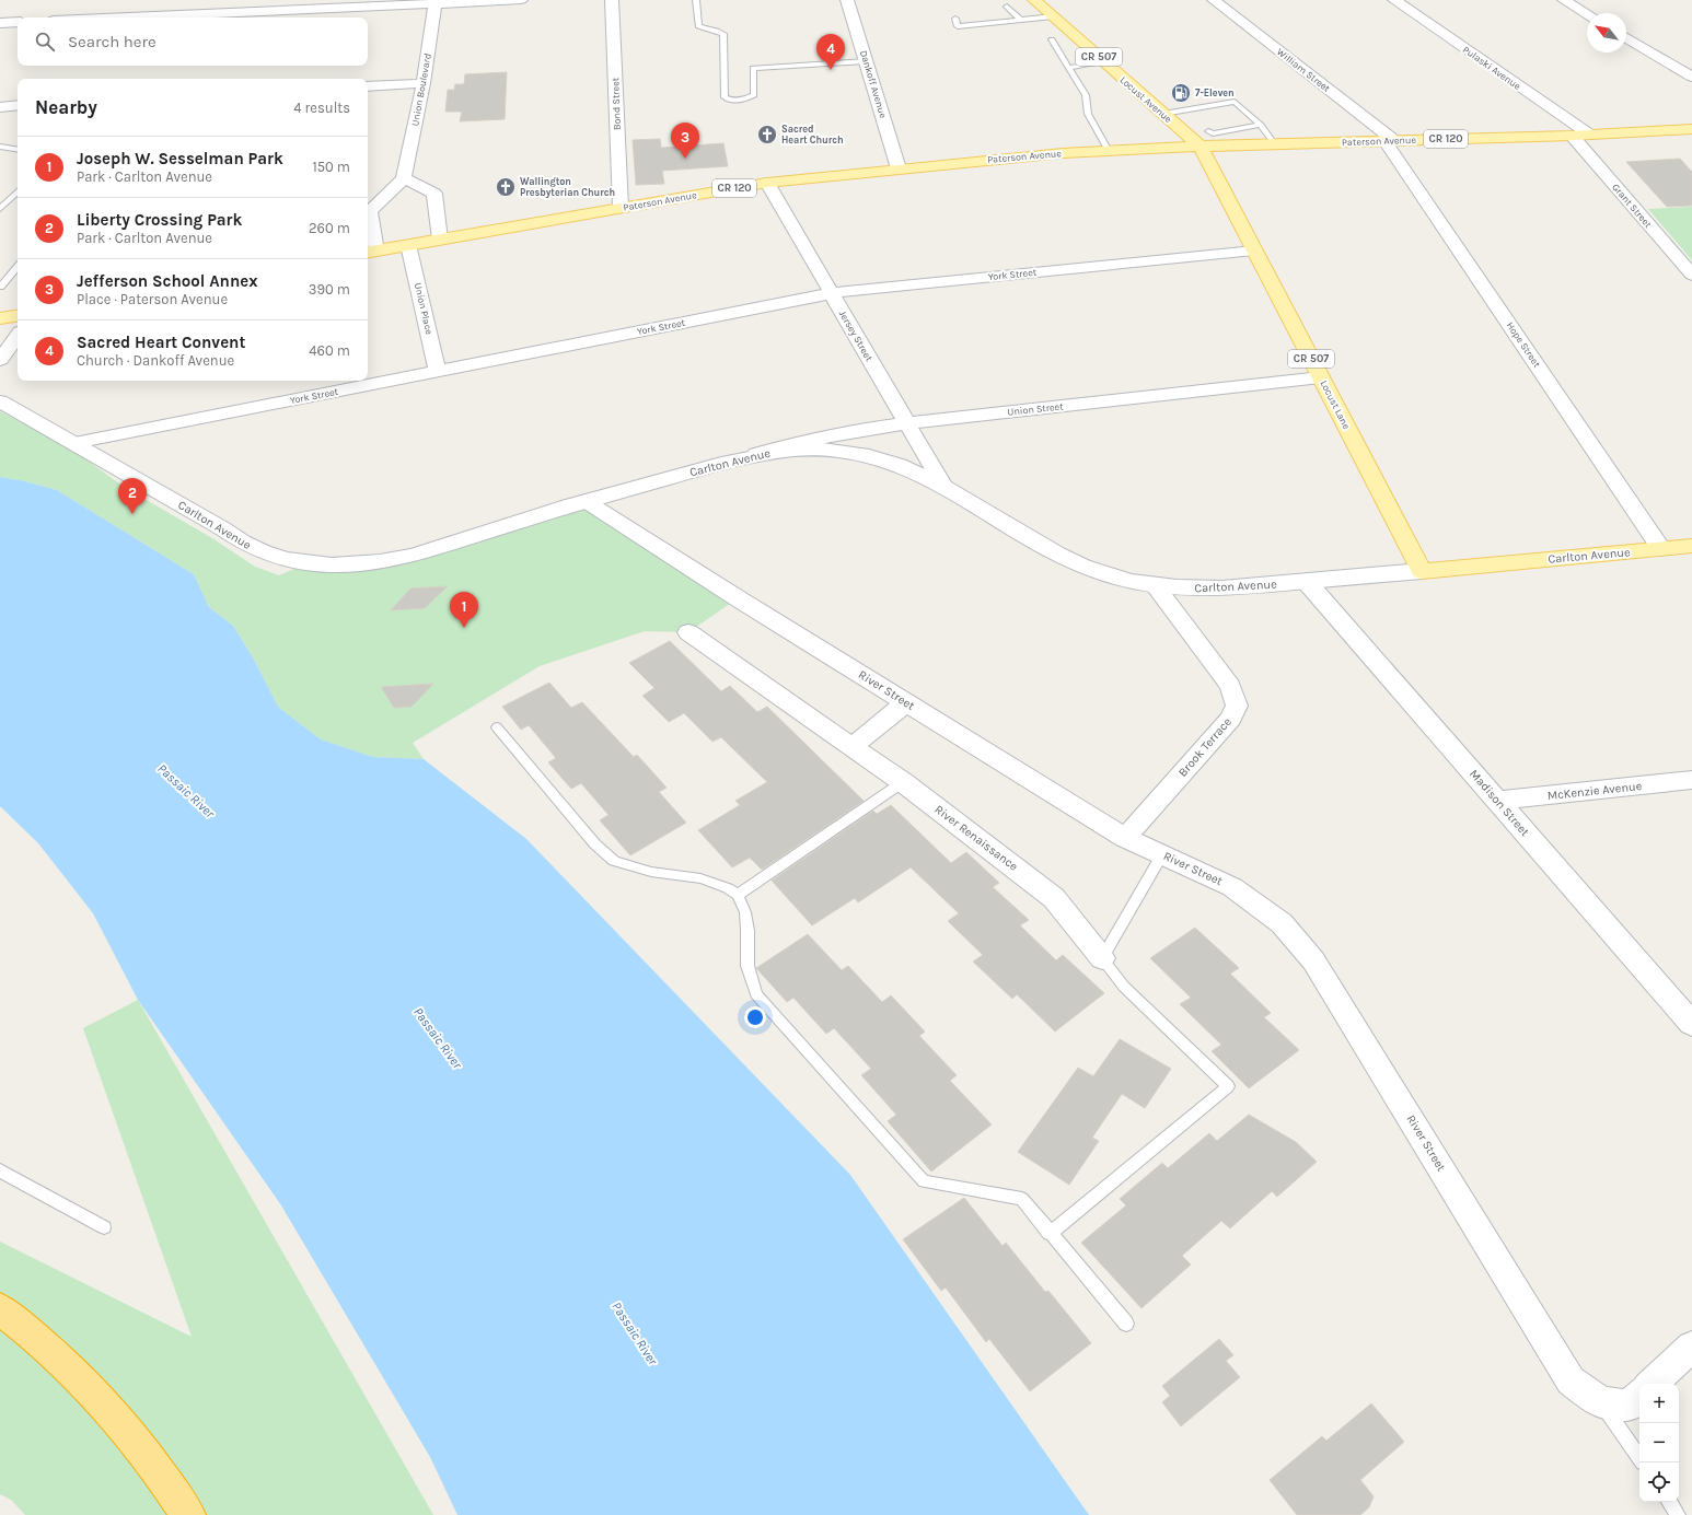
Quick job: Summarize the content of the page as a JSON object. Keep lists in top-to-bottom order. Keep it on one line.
{"streets":{"main road":["CR 507","Locust Avenue","CR 120","Paterson Avenue","Locust Lane","Carlton Avenue"],"street":["Pulaski Avenue","William Street","Dankoff Avenue","Union Boulevard","Bond Street","Grant Street","York Street","Union Place","Jersey Street","Hope Street","Union Street","River Street","Brook Terrace","McKenzie Avenue","Madison Street","River Renaissance"]},"crossings":[["Pulaski Avenue","Paterson Avenue"],["William Street","Paterson Avenue"],["William Street","Hope Street"],["Dankoff Avenue","Paterson Avenue"],["Locust Avenue","Paterson Avenue"],["Locust Avenue","Locust Lane"],["Bond Street","Paterson Avenue"],["Paterson Avenue","Grant Street"],["Paterson Avenue","Union Place"],["Paterson Avenue","Jersey Street"],["Paterson Avenue","Hope Street"],["Paterson Avenue","Locust Lane"],["York Street","Union Place"],["York Street","Jersey Street"],["York Street","Locust Lane"],["York Street","Carlton Avenue"],["Jersey Street","Union Street"],["Jersey Street","Carlton Avenue"],["Hope Street","Carlton Avenue"],["Locust Lane","Union Street"],["Locust Lane","Carlton Avenue"],["Union Street","Carlton Avenue"],["Carlton Avenue","River Street"],["Carlton Avenue","Brook Terrace"],["Carlton Avenue","Madison Street"],["River Street","Brook Terrace"],["McKenzie Avenue","Madison Street"]],"water":["Passaic River"],"places":{"fuel station":["7-Eleven"],"church":["Sacred Heart Church","Wallington Presbyterian Church"]},"north":"top left","page":{"search":"Search here","pins":["4","3","2","1"],"heading":["Nearby","4 results"],"list":[{"mark":"1","name":"Joseph W. Sesselman Park","note":"Park · Carlton Avenue","value":"150 m"},{"mark":"2","name":"Liberty Crossing Park","note":"Park · Carlton Avenue","value":"260 m"},{"mark":"3","name":"Jefferson School Annex","note":"Place · Paterson Avenue","value":"390 m"},{"mark":"4","name":"Sacred Heart Convent","note":"Church · Dankoff Avenue","value":"460 m"}],"map_buttons":["+","−"]}}
